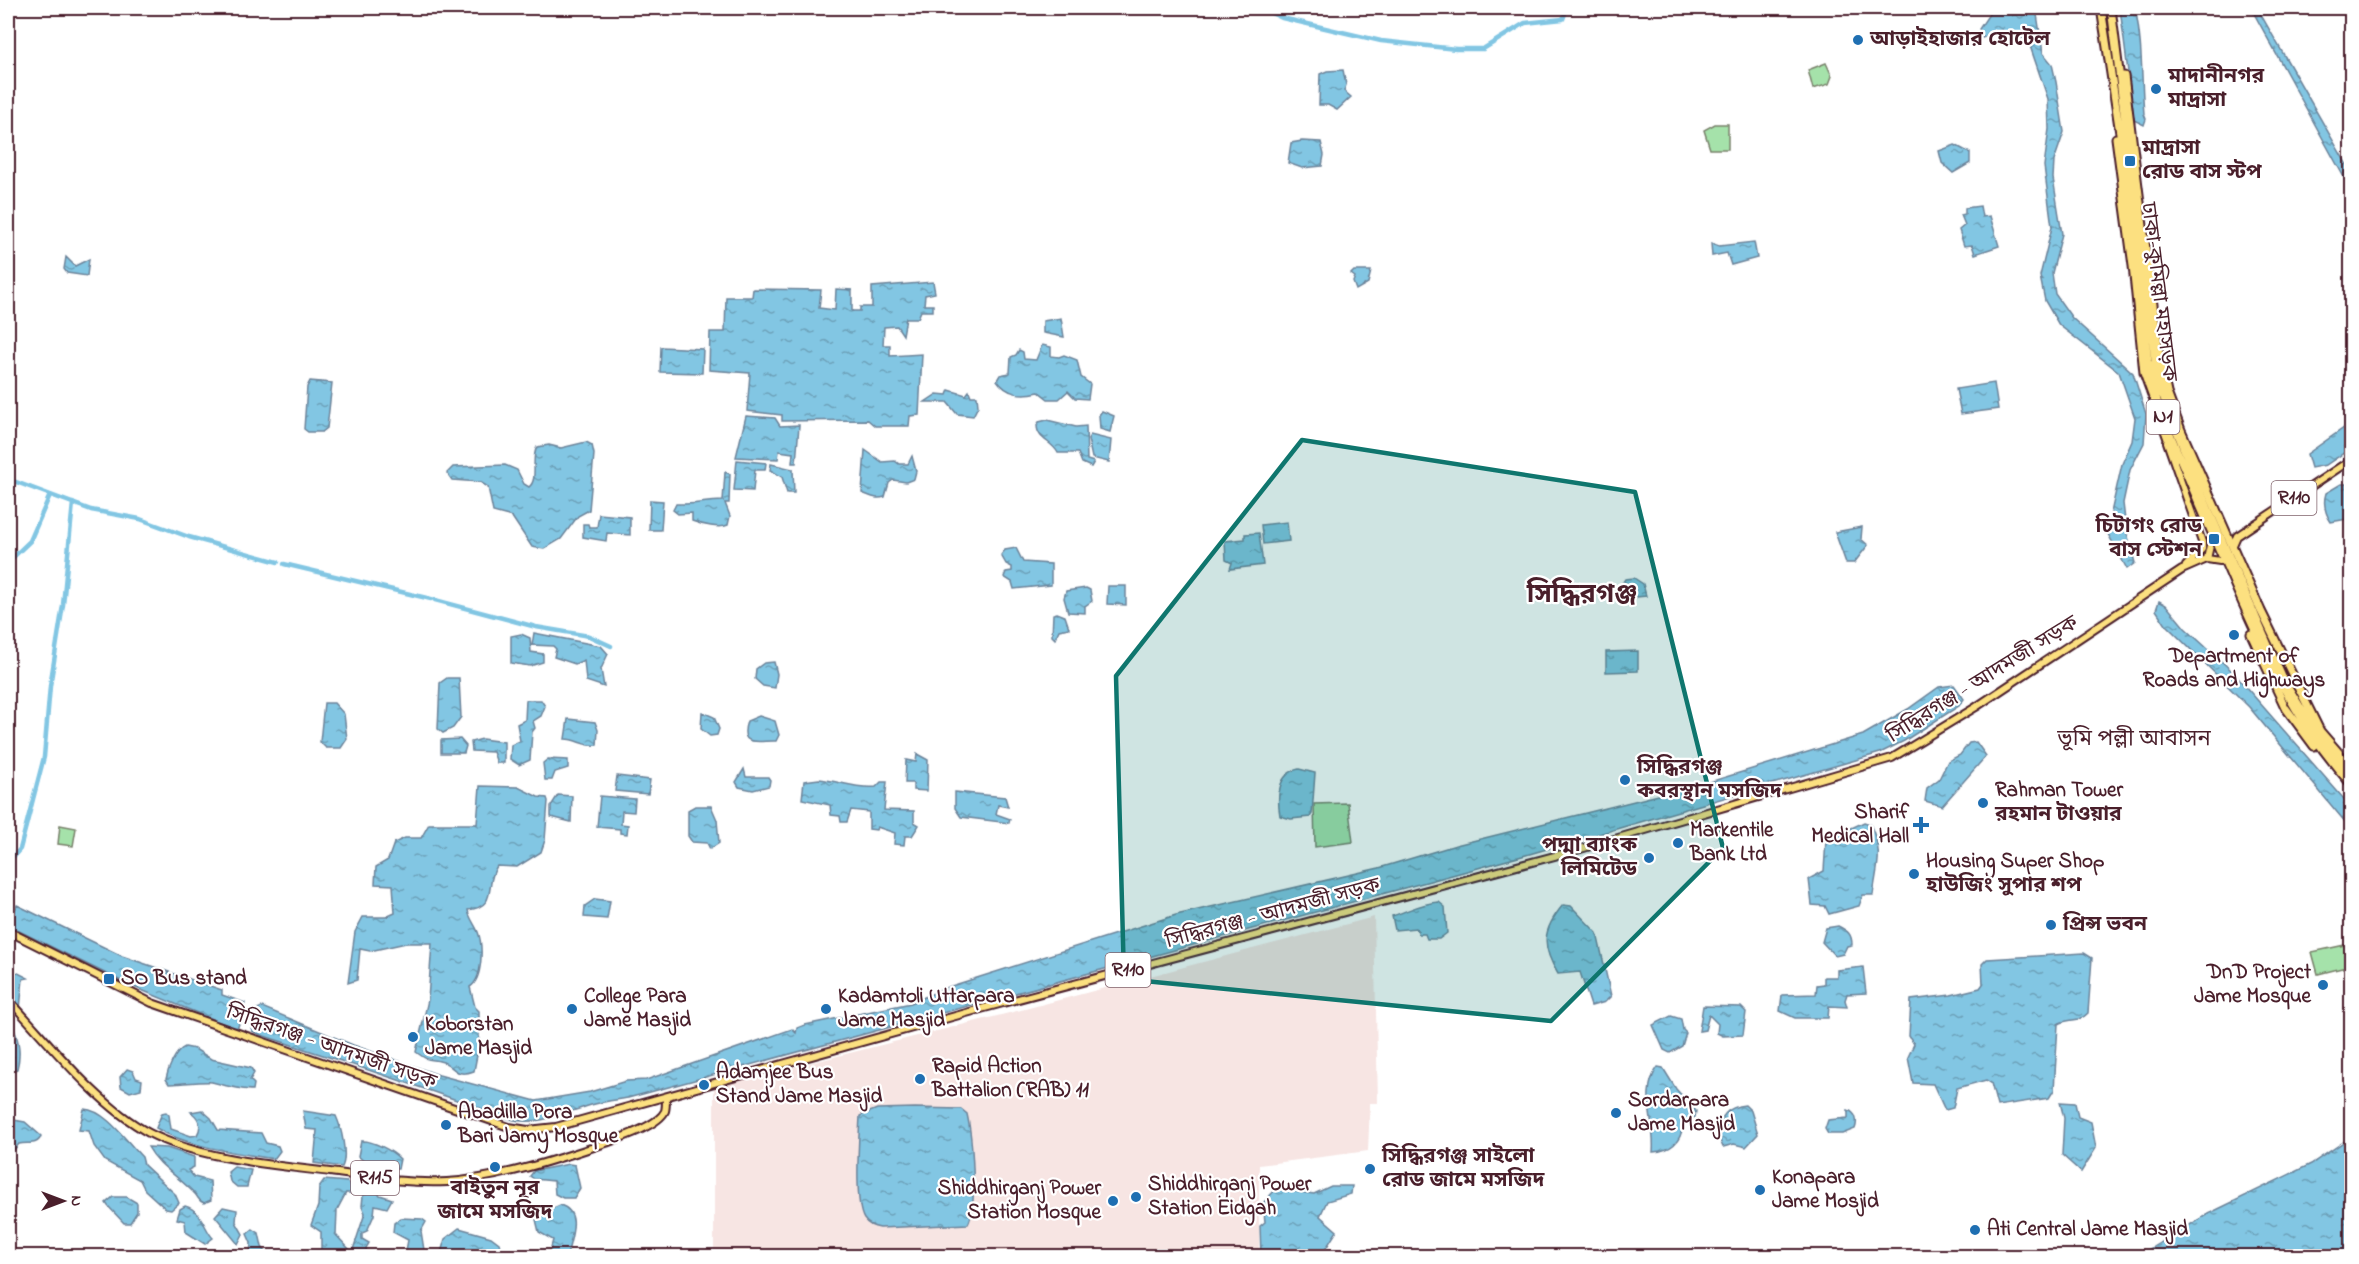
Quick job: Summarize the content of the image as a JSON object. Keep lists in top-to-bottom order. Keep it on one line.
{"streets":{"highway":["ঢাকা–কুমিল্লা মহাসড়ক","N1"],"main road":["R110","সিদ্ধিরগঞ্জ - আদমজী সড়ক","R115"]},"crossings":[["সিদ্ধিরগঞ্জ - আদমজী সড়ক","R115"]],"districts":["সিদ্ধিরগঞ্জ","ভূমি পল্লী আবাসন"],"places":{"other":["আড়াইহাজার হোটেল","মাদানীনগর মাদ্রাসা","Department of Roads and Highways","সিদ্ধিরগঞ্জ কবরস্থান মসজিদ","Rahman Tower রহমান টাওয়ার","Markentile Bank Ltd","পদ্মা ব্যাংক লিমিটেড","Housing Super Shop হাউজিং সুপার শপ","প্রিন্স ভবন","DnD Project Jame Mosque","College Para Jame Masjid","Kadamtoli Uttarpara Jame Masjid","Koborstan Jame Masjid","Rapid Action Battalion (RAB) 11","Adamjee Bus Stand Jame Masjid","Sordarpara Jame Masjid","Abadilla Pora Bari Jamy Mosque","বাইতুন নূর জামে মসজিদ","সিদ্ধিরগঞ্জ সাইলো রোড জামে মসজিদ","Konapara Jame Mosjid","Shiddhirganj Power Station Eidgah","Shiddhirganj Power Station Mosque","Ati Central Jame Masjid"],"transit":["মাদ্রাসা রোড বাস স্টপ","চিটাগং রোড বাস স্টেশন","SO Bus stand"],"health":["Sharif Medical Hall"]},"north":"right"}
